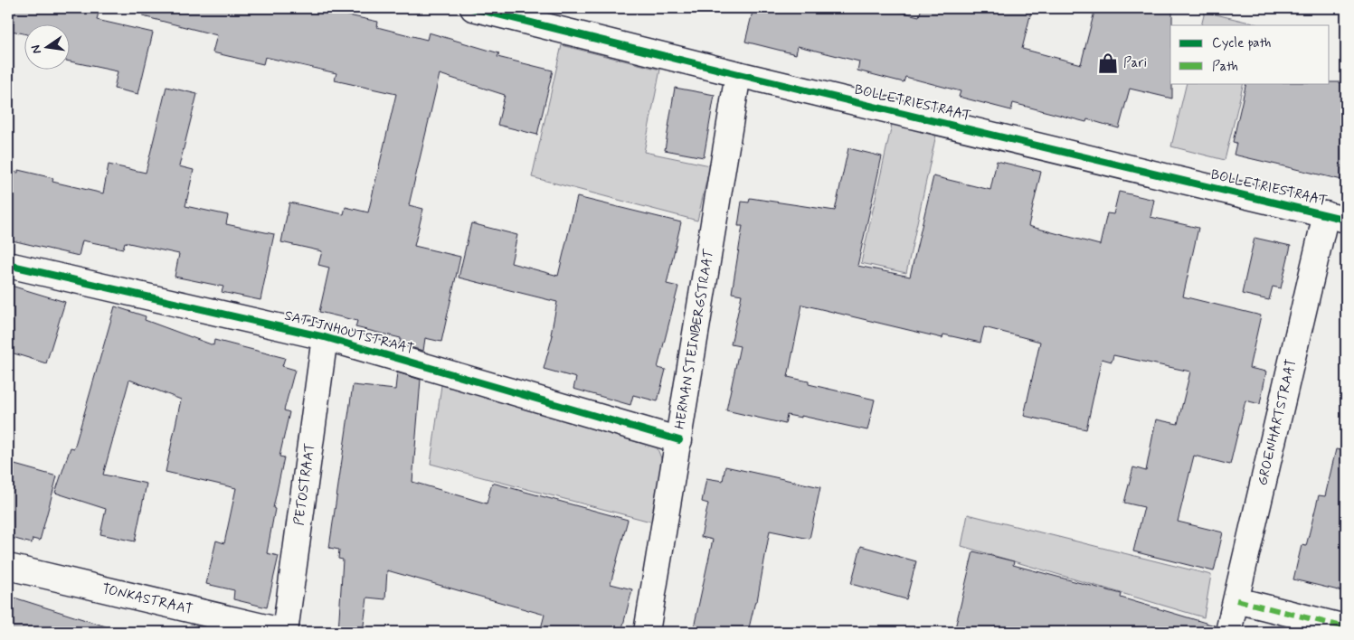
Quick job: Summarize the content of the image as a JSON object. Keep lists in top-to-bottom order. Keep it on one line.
{"streets":{"street":["BOLLETRIESTRAAT","SATIJNHOUTSTRAAT","HERMAN STEINBERGSTRAAT","GROENHARTSTRAAT","PETOSTRAAT","TONKASTRAAT"]},"crossings":[["BOLLETRIESTRAAT","HERMAN STEINBERGSTRAAT"],["BOLLETRIESTRAAT","GROENHARTSTRAAT"],["SATIJNHOUTSTRAAT","HERMAN STEINBERGSTRAAT"],["SATIJNHOUTSTRAAT","PETOSTRAAT"],["PETOSTRAAT","TONKASTRAAT"]],"places":{"shop":["Pari"]},"legend":["Cycle path","Path"],"north":"left"}
